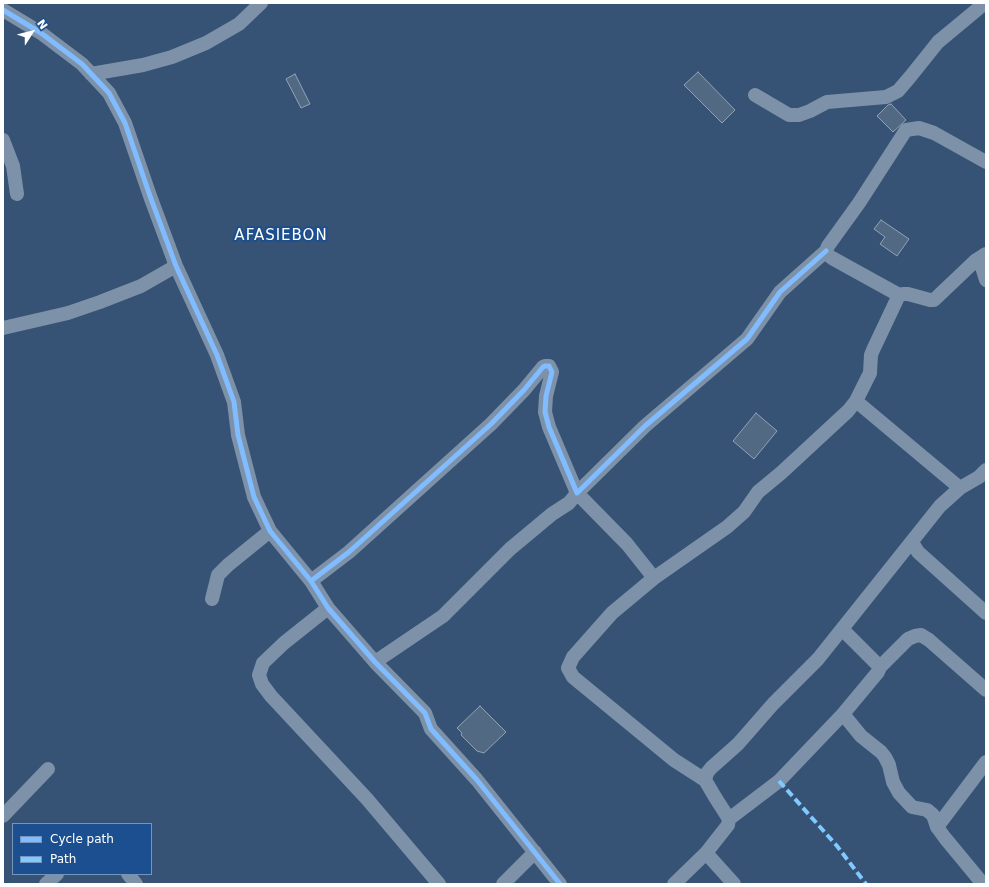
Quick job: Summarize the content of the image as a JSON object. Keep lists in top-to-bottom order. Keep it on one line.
{"districts":["AFASIEBON"],"legend":["Cycle path","Path"],"north":"top right"}
